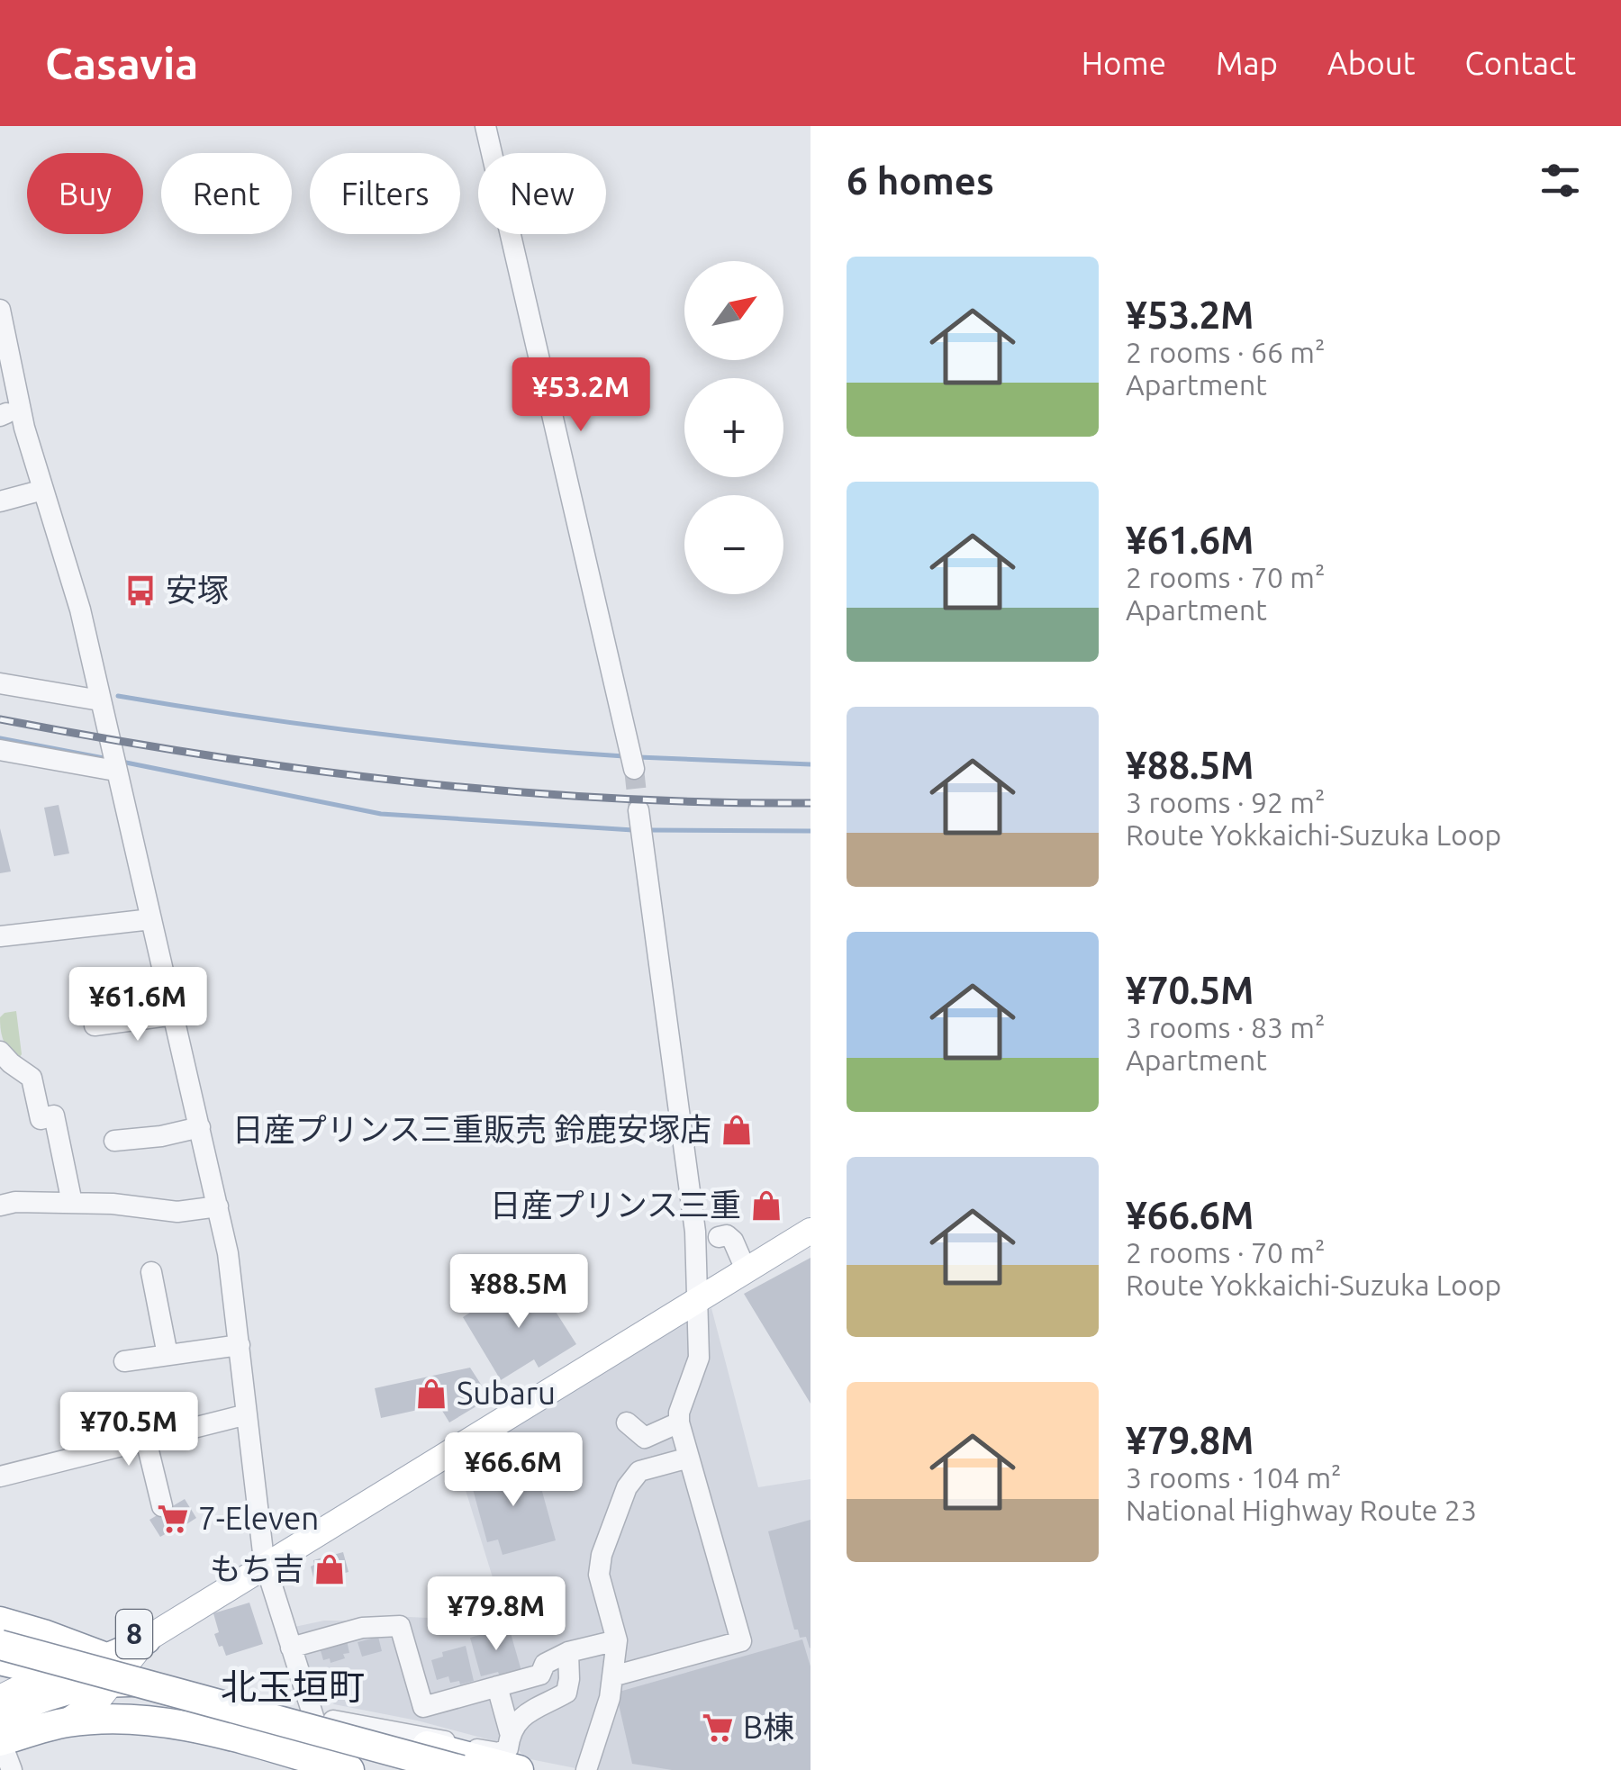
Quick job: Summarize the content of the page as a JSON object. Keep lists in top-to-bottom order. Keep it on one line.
{"streets":{"main road":["8"]},"districts":["北玉垣町"],"places":{"bus stop":["安塚"],"shop":["日産プリンス三重販売 鈴鹿安塚店","日産プリンス三重","Subaru","もち吉"],"supermarket":["7-Eleven","B棟"]},"north":"top right","page":{"header":"Casavia","nav":["Home","Map","About","Contact"],"heading":"6 homes","chip":["Buy","Rent","Filters","New"],"list":[{"name":"¥53.2M","note":"2 rooms · 66 m² · Apartment"},{"name":"¥61.6M","note":"2 rooms · 70 m² · Apartment"},{"name":"¥88.5M","note":"3 rooms · 92 m² · Route Yokkaichi-Suzuka Loop"},{"name":"¥70.5M","note":"3 rooms · 83 m² · Apartment"},{"name":"¥66.6M","note":"2 rooms · 70 m² · Route Yokkaichi-Suzuka Loop"},{"name":"¥79.8M","note":"3 rooms · 104 m² · National Highway Route 23"}],"map_buttons":["+","−"],"price":["¥53.2M","¥61.6M","¥88.5M","¥70.5M","¥66.6M","¥79.8M"]}}
